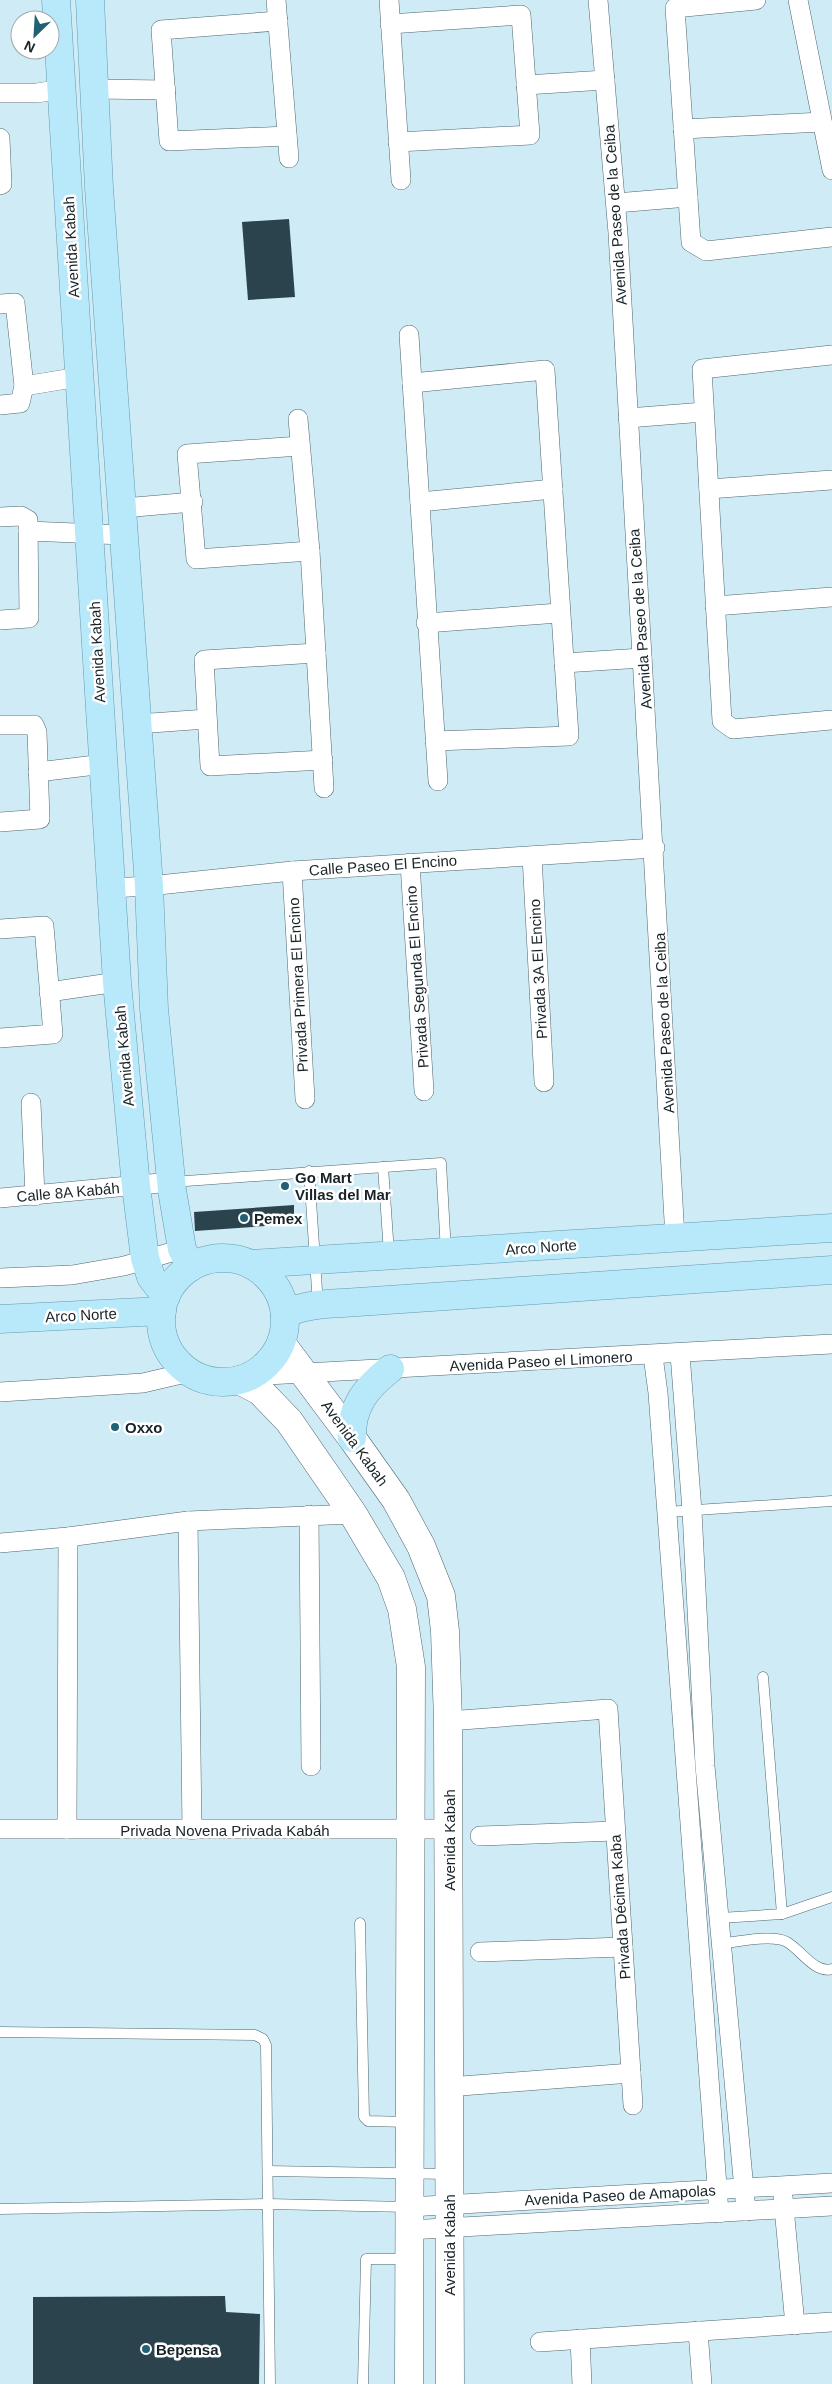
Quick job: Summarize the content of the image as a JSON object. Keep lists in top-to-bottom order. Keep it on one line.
{"streets":{"main road":["Avenida Kabah","Arco Norte"],"street":["Avenida Paseo de la Ceiba","Calle Paseo El Encino","Privada 3A El Encino","Privada Segunda El Encino","Privada Primera El Encino","Calle 8A Kabáh","Avenida Paseo el Limonero","Privada Novena Privada Kabáh","Privada Décima Kaba","Avenida Paseo de Amapolas"]},"crossings":[["Avenida Paseo de la Ceiba","Calle Paseo El Encino"],["Avenida Paseo de la Ceiba","Arco Norte"],["Avenida Kabah","Calle Paseo El Encino"],["Avenida Kabah","Calle 8A Kabáh"],["Avenida Kabah","Arco Norte"],["Avenida Kabah","Avenida Paseo el Limonero"],["Avenida Kabah","Privada Novena Privada Kabáh"],["Avenida Kabah","Privada Décima Kaba"],["Avenida Kabah","Avenida Paseo de Amapolas"],["Calle Paseo El Encino","Privada 3A El Encino"],["Calle Paseo El Encino","Privada Segunda El Encino"],["Calle Paseo El Encino","Privada Primera El Encino"],["Arco Norte","Avenida Paseo el Limonero"]],"places":["Go Mart Villas del Mar","Pemex","Oxxo","Bepensa"],"north":"bottom left"}
